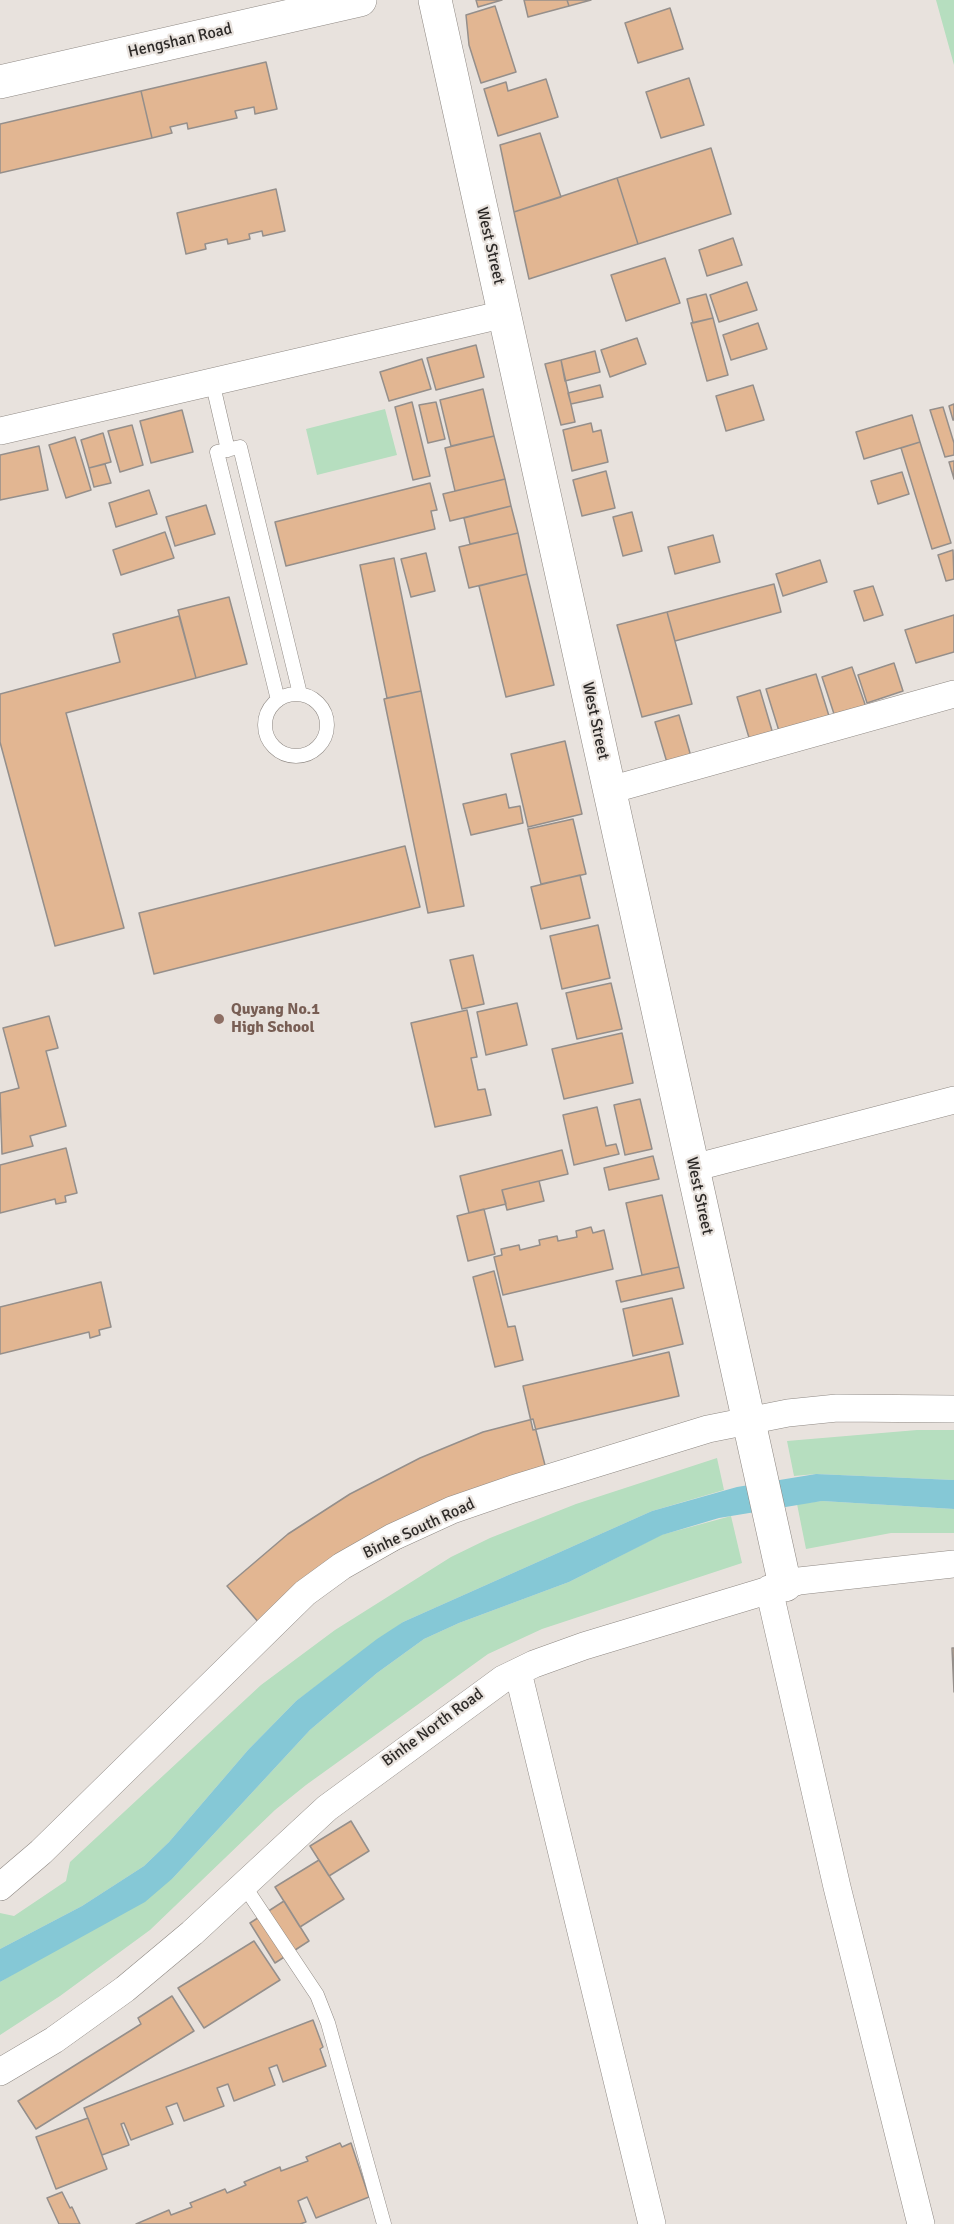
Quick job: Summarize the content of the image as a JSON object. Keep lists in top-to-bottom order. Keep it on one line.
{"streets":{"street":["Hengshan Road","West Street","Binhe South Road","Binhe North Road"]},"crossings":[["West Street","Binhe South Road"],["West Street","Binhe North Road"]],"places":["Quyang No.1 High School"]}
